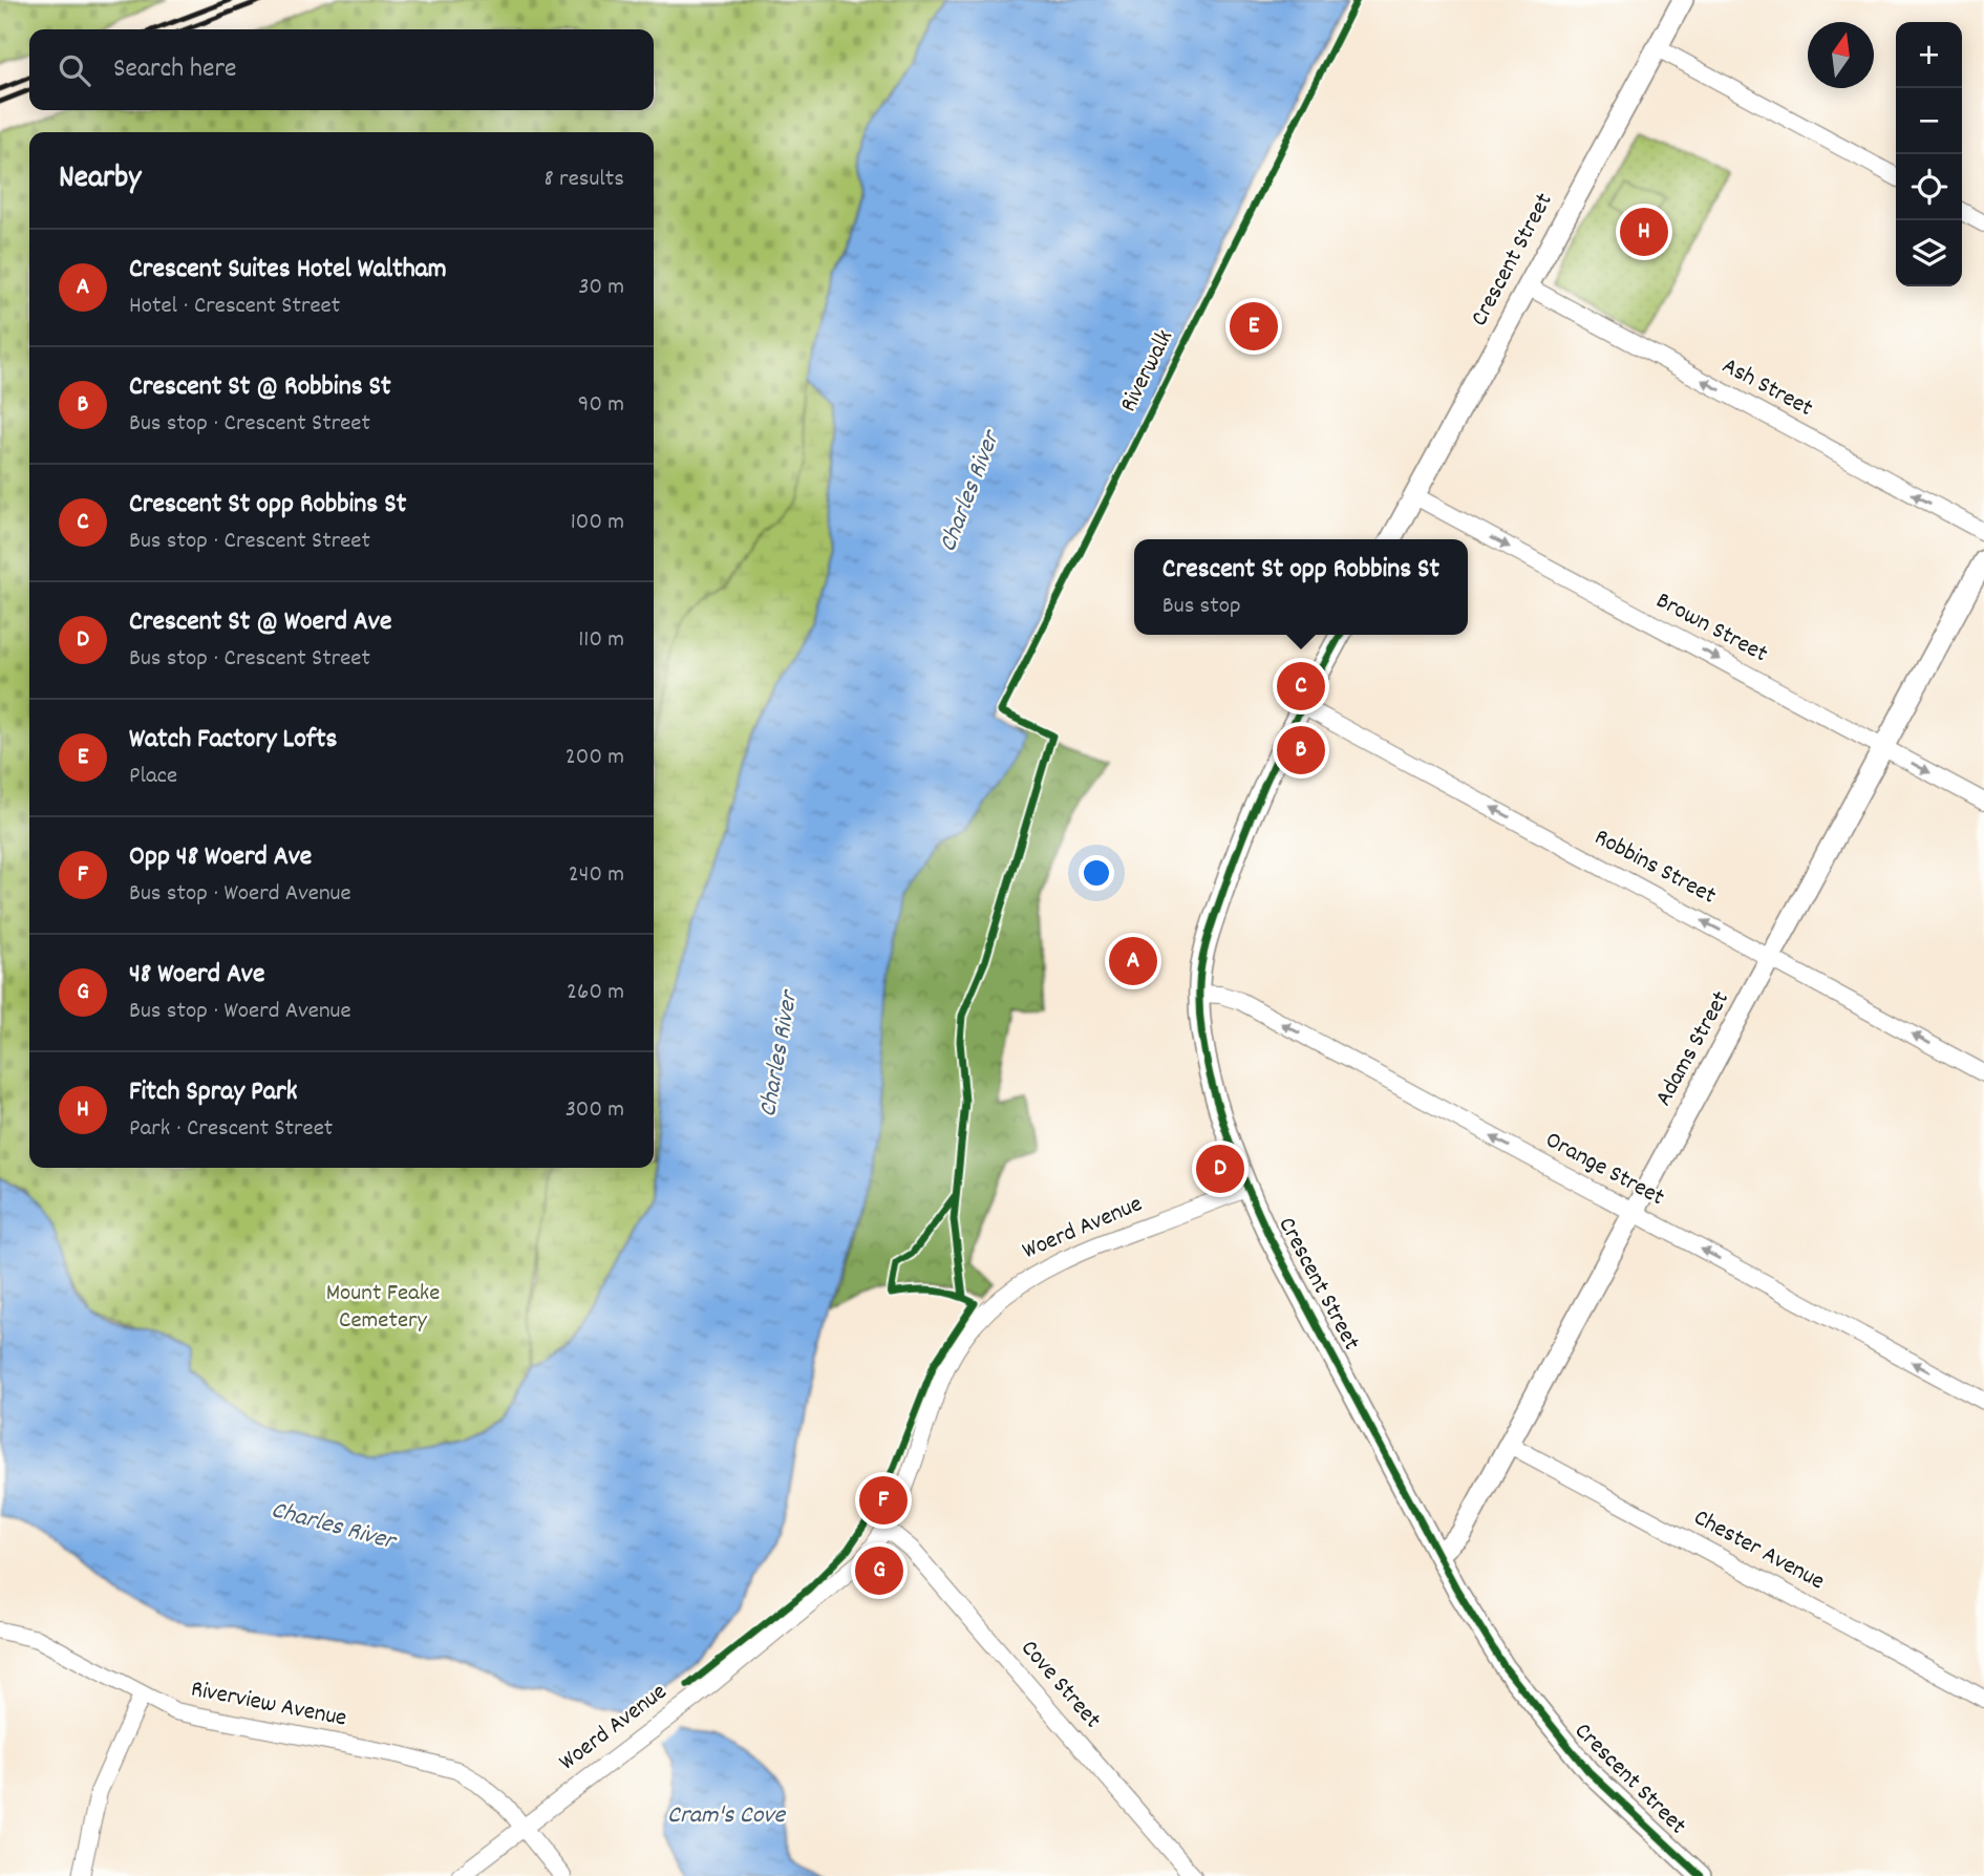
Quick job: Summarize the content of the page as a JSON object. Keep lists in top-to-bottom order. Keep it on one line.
{"streets":{"street":["Crescent Street","Ash Street","Brown Street","Robbins Street","Adams Street","Orange Street","Woerd Avenue","Chester Avenue","Cove Street","Riverview Avenue"],"cycle path":["Riverwalk"]},"crossings":[["Crescent Street","Ash Street"],["Crescent Street","Brown Street"],["Crescent Street","Robbins Street"],["Crescent Street","Adams Street"],["Crescent Street","Orange Street"],["Crescent Street","Woerd Avenue"],["Brown Street","Adams Street"],["Robbins Street","Adams Street"],["Adams Street","Orange Street"],["Adams Street","Chester Avenue"],["Woerd Avenue","Cove Street"],["Woerd Avenue","Riverview Avenue"]],"one_way":["Ash Street","Brown Street","Robbins Street","Orange Street"],"water":["Charles River","Cram's Cove"],"parks":["Mount Feake Cemetery"],"north":"top","page":{"map_buttons":["+","−"],"search":"Search here","heading":["Nearby","8 results"],"pins":["H","E","C","B","A","D","F","G"],"list":[{"mark":"A","name":"Crescent Suites Hotel Waltham","note":"Hotel · Crescent Street","value":"30 m"},{"mark":"B","name":"Crescent St @ Robbins St","note":"Bus stop · Crescent Street","value":"90 m"},{"mark":"C","name":"Crescent St opp Robbins St","note":"Bus stop · Crescent Street","value":"100 m"},{"mark":"D","name":"Crescent St @ Woerd Ave","note":"Bus stop · Crescent Street","value":"110 m"},{"mark":"E","name":"Watch Factory Lofts","note":"Place","value":"200 m"},{"mark":"F","name":"Opp 48 Woerd Ave","note":"Bus stop · Woerd Avenue","value":"240 m"},{"mark":"G","name":"48 Woerd Ave","note":"Bus stop · Woerd Avenue","value":"260 m"},{"mark":"H","name":"Fitch Spray Park","note":"Park · Crescent Street","value":"300 m"}],"popup":["Crescent St opp Robbins St","Bus stop"]}}
